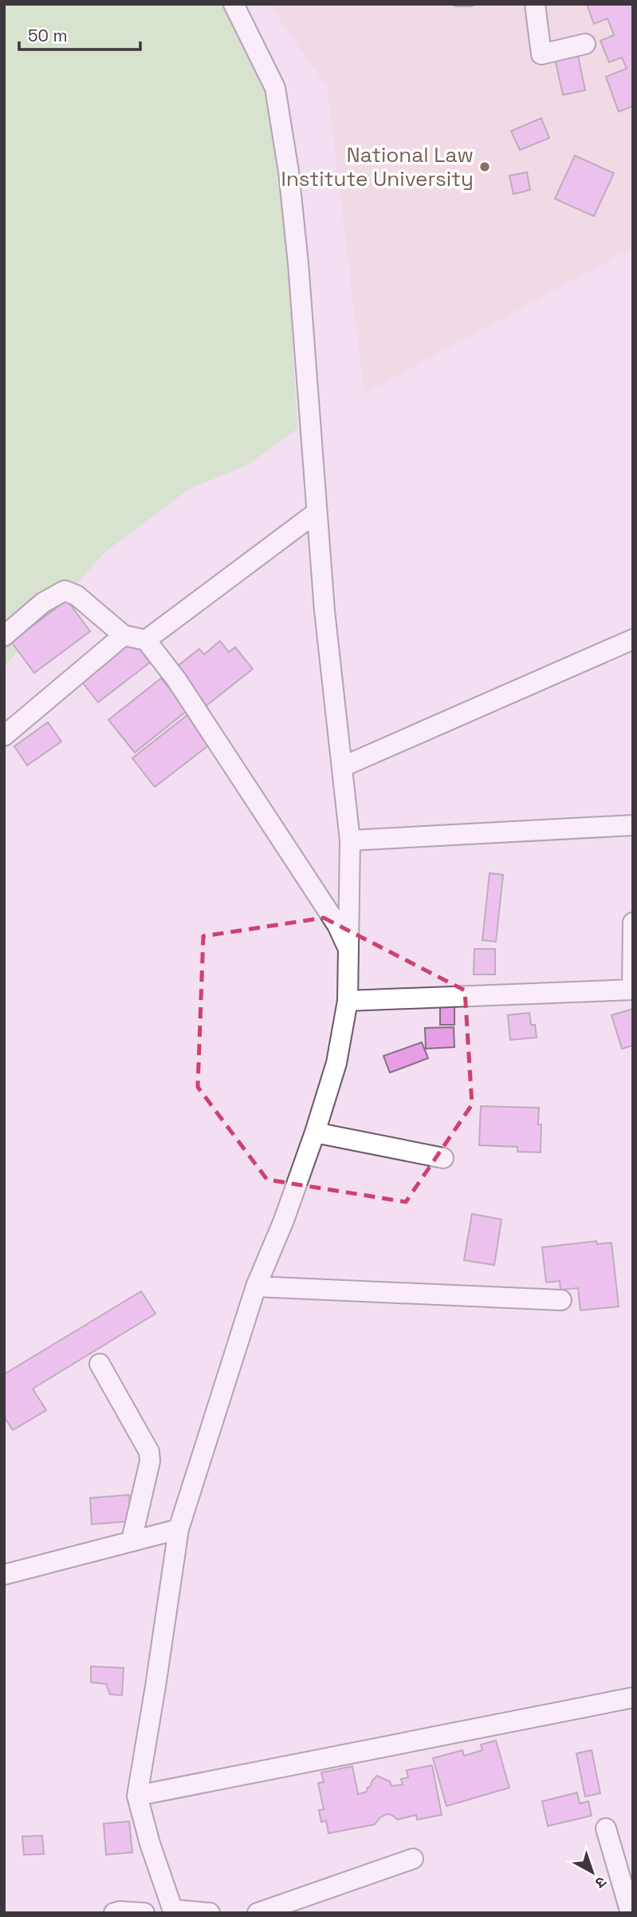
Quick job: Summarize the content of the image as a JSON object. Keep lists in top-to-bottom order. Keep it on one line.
{"places":["National Law Institute University"],"scale_bar":"50 m","north":"bottom right"}
